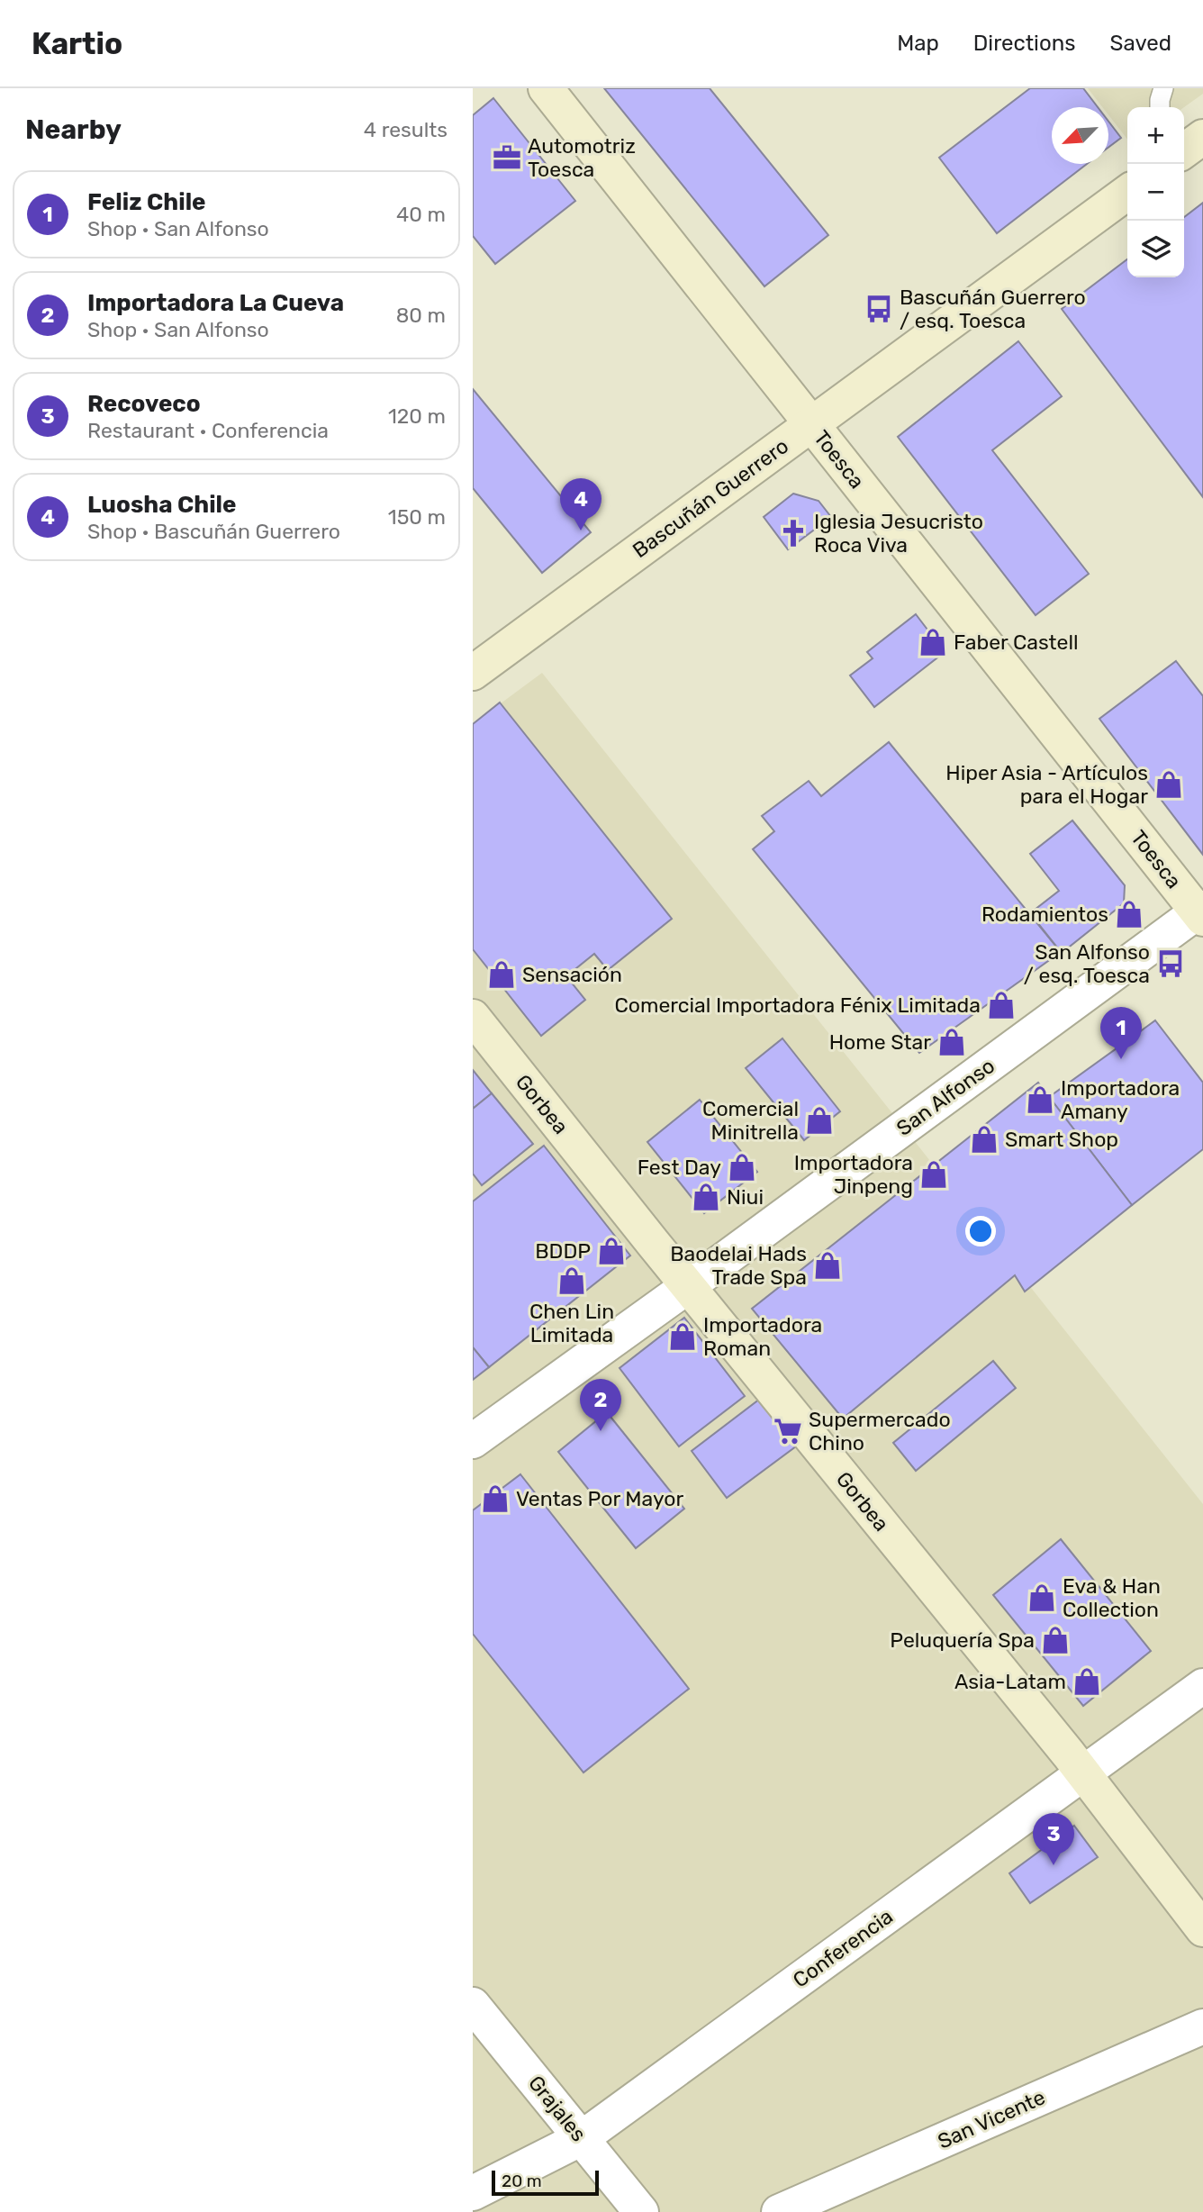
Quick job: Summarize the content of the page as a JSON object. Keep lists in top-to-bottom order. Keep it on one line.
{"streets":{"street":["Toesca","Bascuñán Guerrero","San Alfonso","Gorbea","Conferencia","Grajales","San Vicente"]},"crossings":[["Toesca","Bascuñán Guerrero"],["Toesca","San Alfonso"],["San Alfonso","Gorbea"],["Gorbea","Conferencia"],["Conferencia","Grajales"]],"places":{"office":["Automotriz Toesca"],"bus stop":["Bascuñán Guerrero / esq. Toesca","San Alfonso / esq. Toesca"],"church":["Iglesia Jesucristo Roca Viva"],"shop":["Faber Castell","Hiper Asia - Artículos para el Hogar","Rodamientos","Sensación","Comercial Importadora Fénix Limitada","Home Star","Importadora Amany","Comercial Minitrella","Smart Shop","Fest Day","Importadora Jinpeng","Niui","BDDP","Baodelai Hads Trade Spa","Chen Lin Limitada","Importadora Roman","Ventas Por Mayor","Eva & Han Collection","Peluquería Spa","Asia-Latam"],"supermarket":["Supermercado Chino"]},"scale_bar":"20 m","north":"bottom left","page":{"header":"Kartio","nav":["Map","Directions","Saved"],"heading":["Nearby","4 results"],"map_buttons":["+","−"],"list":[{"mark":"1","name":"Feliz Chile","note":"Shop · San Alfonso","value":"40 m"},{"mark":"2","name":"Importadora La Cueva","note":"Shop · San Alfonso","value":"80 m"},{"mark":"3","name":"Recoveco","note":"Restaurant · Conferencia","value":"120 m"},{"mark":"4","name":"Luosha Chile","note":"Shop · Bascuñán Guerrero","value":"150 m"}],"pins":["4","1","2","3"],"scale":"20 m"}}
